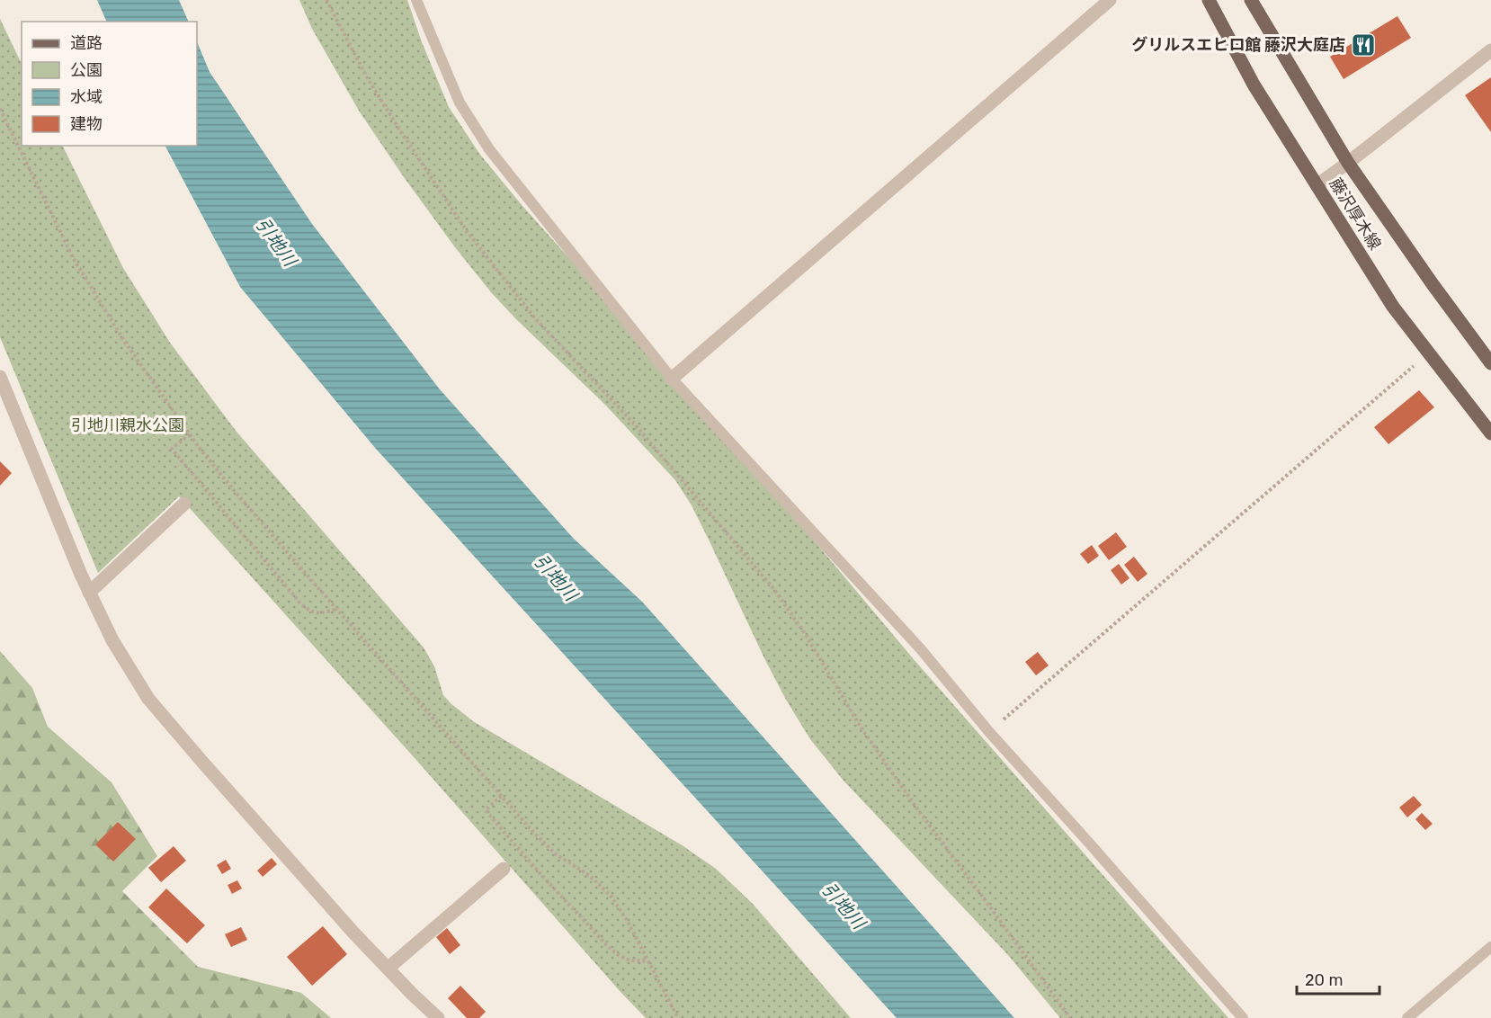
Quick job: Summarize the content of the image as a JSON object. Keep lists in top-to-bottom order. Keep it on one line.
{"streets":{"main road":["藤沢厚木線"]},"water":["引地川"],"parks":["引地川親水公園"],"places":{"restaurant":["グリルスエヒロ館 藤沢大庭店"]},"legend":["道路","公園","水域","建物"],"scale_bar":"20 m"}
